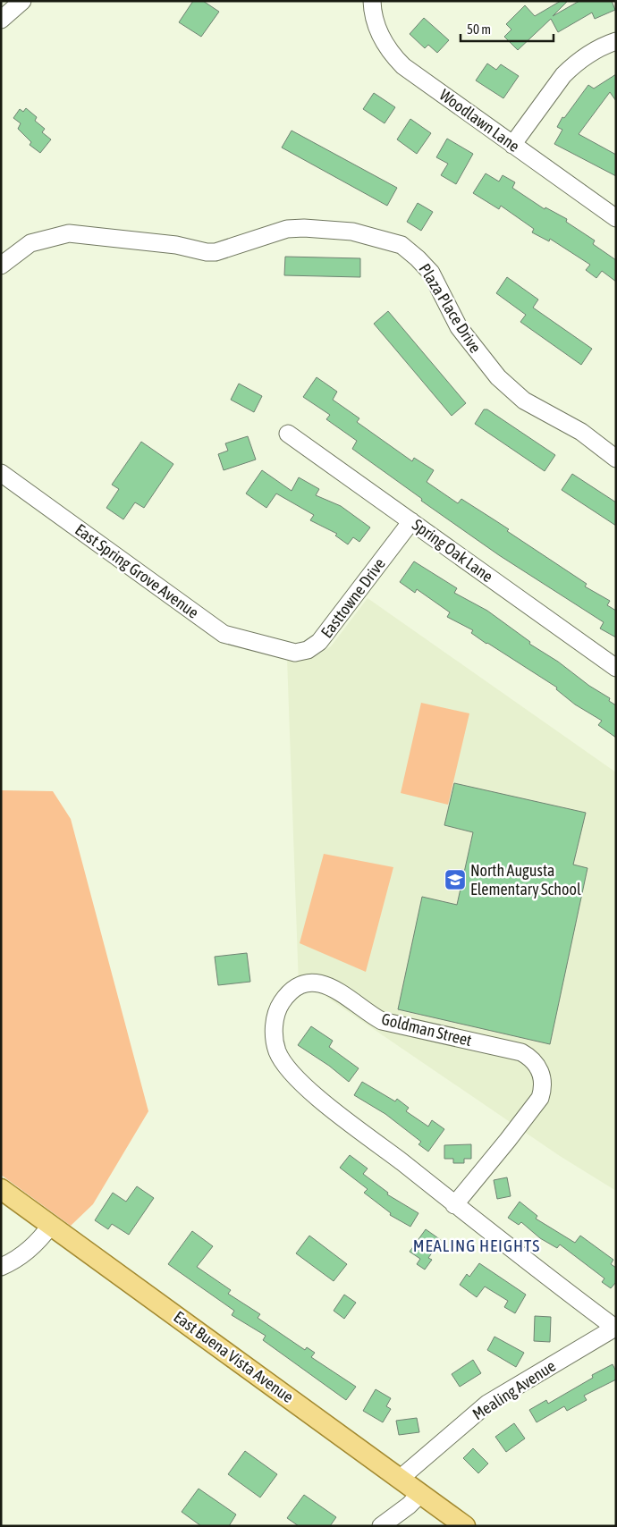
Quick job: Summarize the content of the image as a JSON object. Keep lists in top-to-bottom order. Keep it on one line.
{"streets":{"main road":["East Buena Vista Avenue"],"street":["Woodlawn Lane","Plaza Place Drive","Spring Oak Lane","East Spring Grove Avenue","Easttowne Drive","Goldman Street","Mealing Avenue"]},"crossings":[["Spring Oak Lane","Easttowne Drive"],["East Spring Grove Avenue","Easttowne Drive"],["Goldman Street","Mealing Avenue"],["East Buena Vista Avenue","Mealing Avenue"]],"districts":["MEALING HEIGHTS"],"places":{"school or university":["North Augusta Elementary School"]},"scale_bar":"50 m"}
